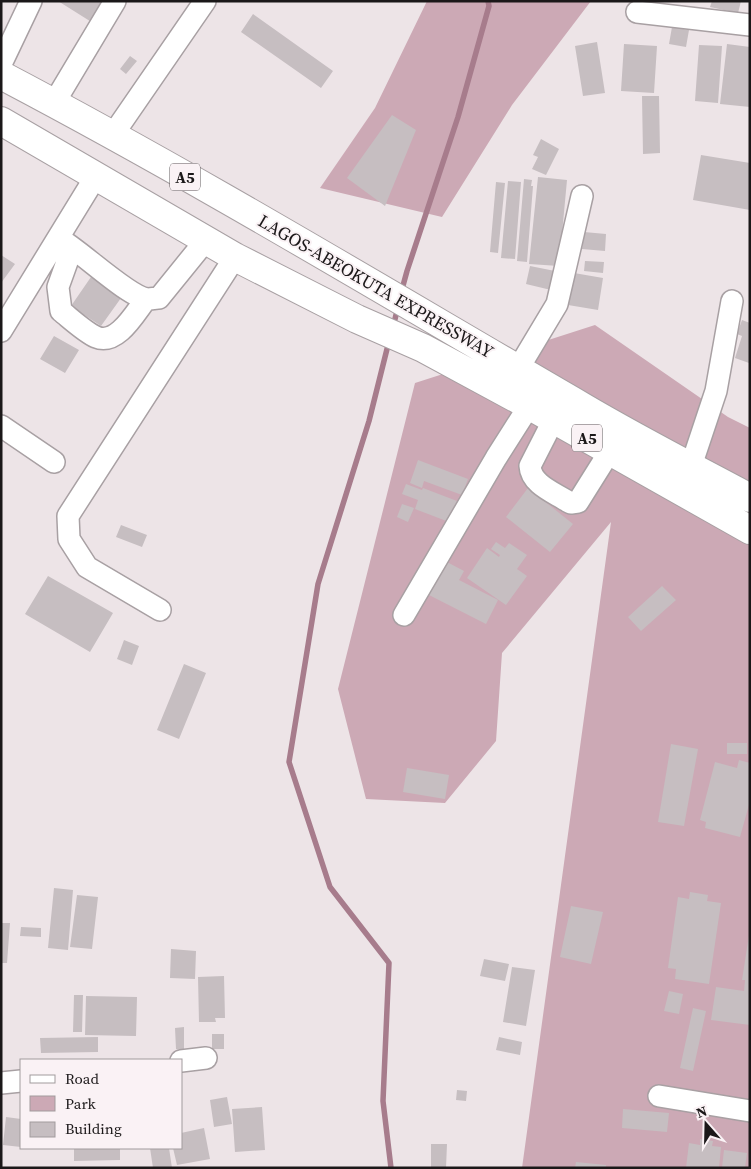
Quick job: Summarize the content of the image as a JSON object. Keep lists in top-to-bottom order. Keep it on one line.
{"streets":{"highway":["A5","LAGOS-ABEOKUTA EXPRESSWAY"]},"legend":["Road","Park","Building"],"north":"top"}
